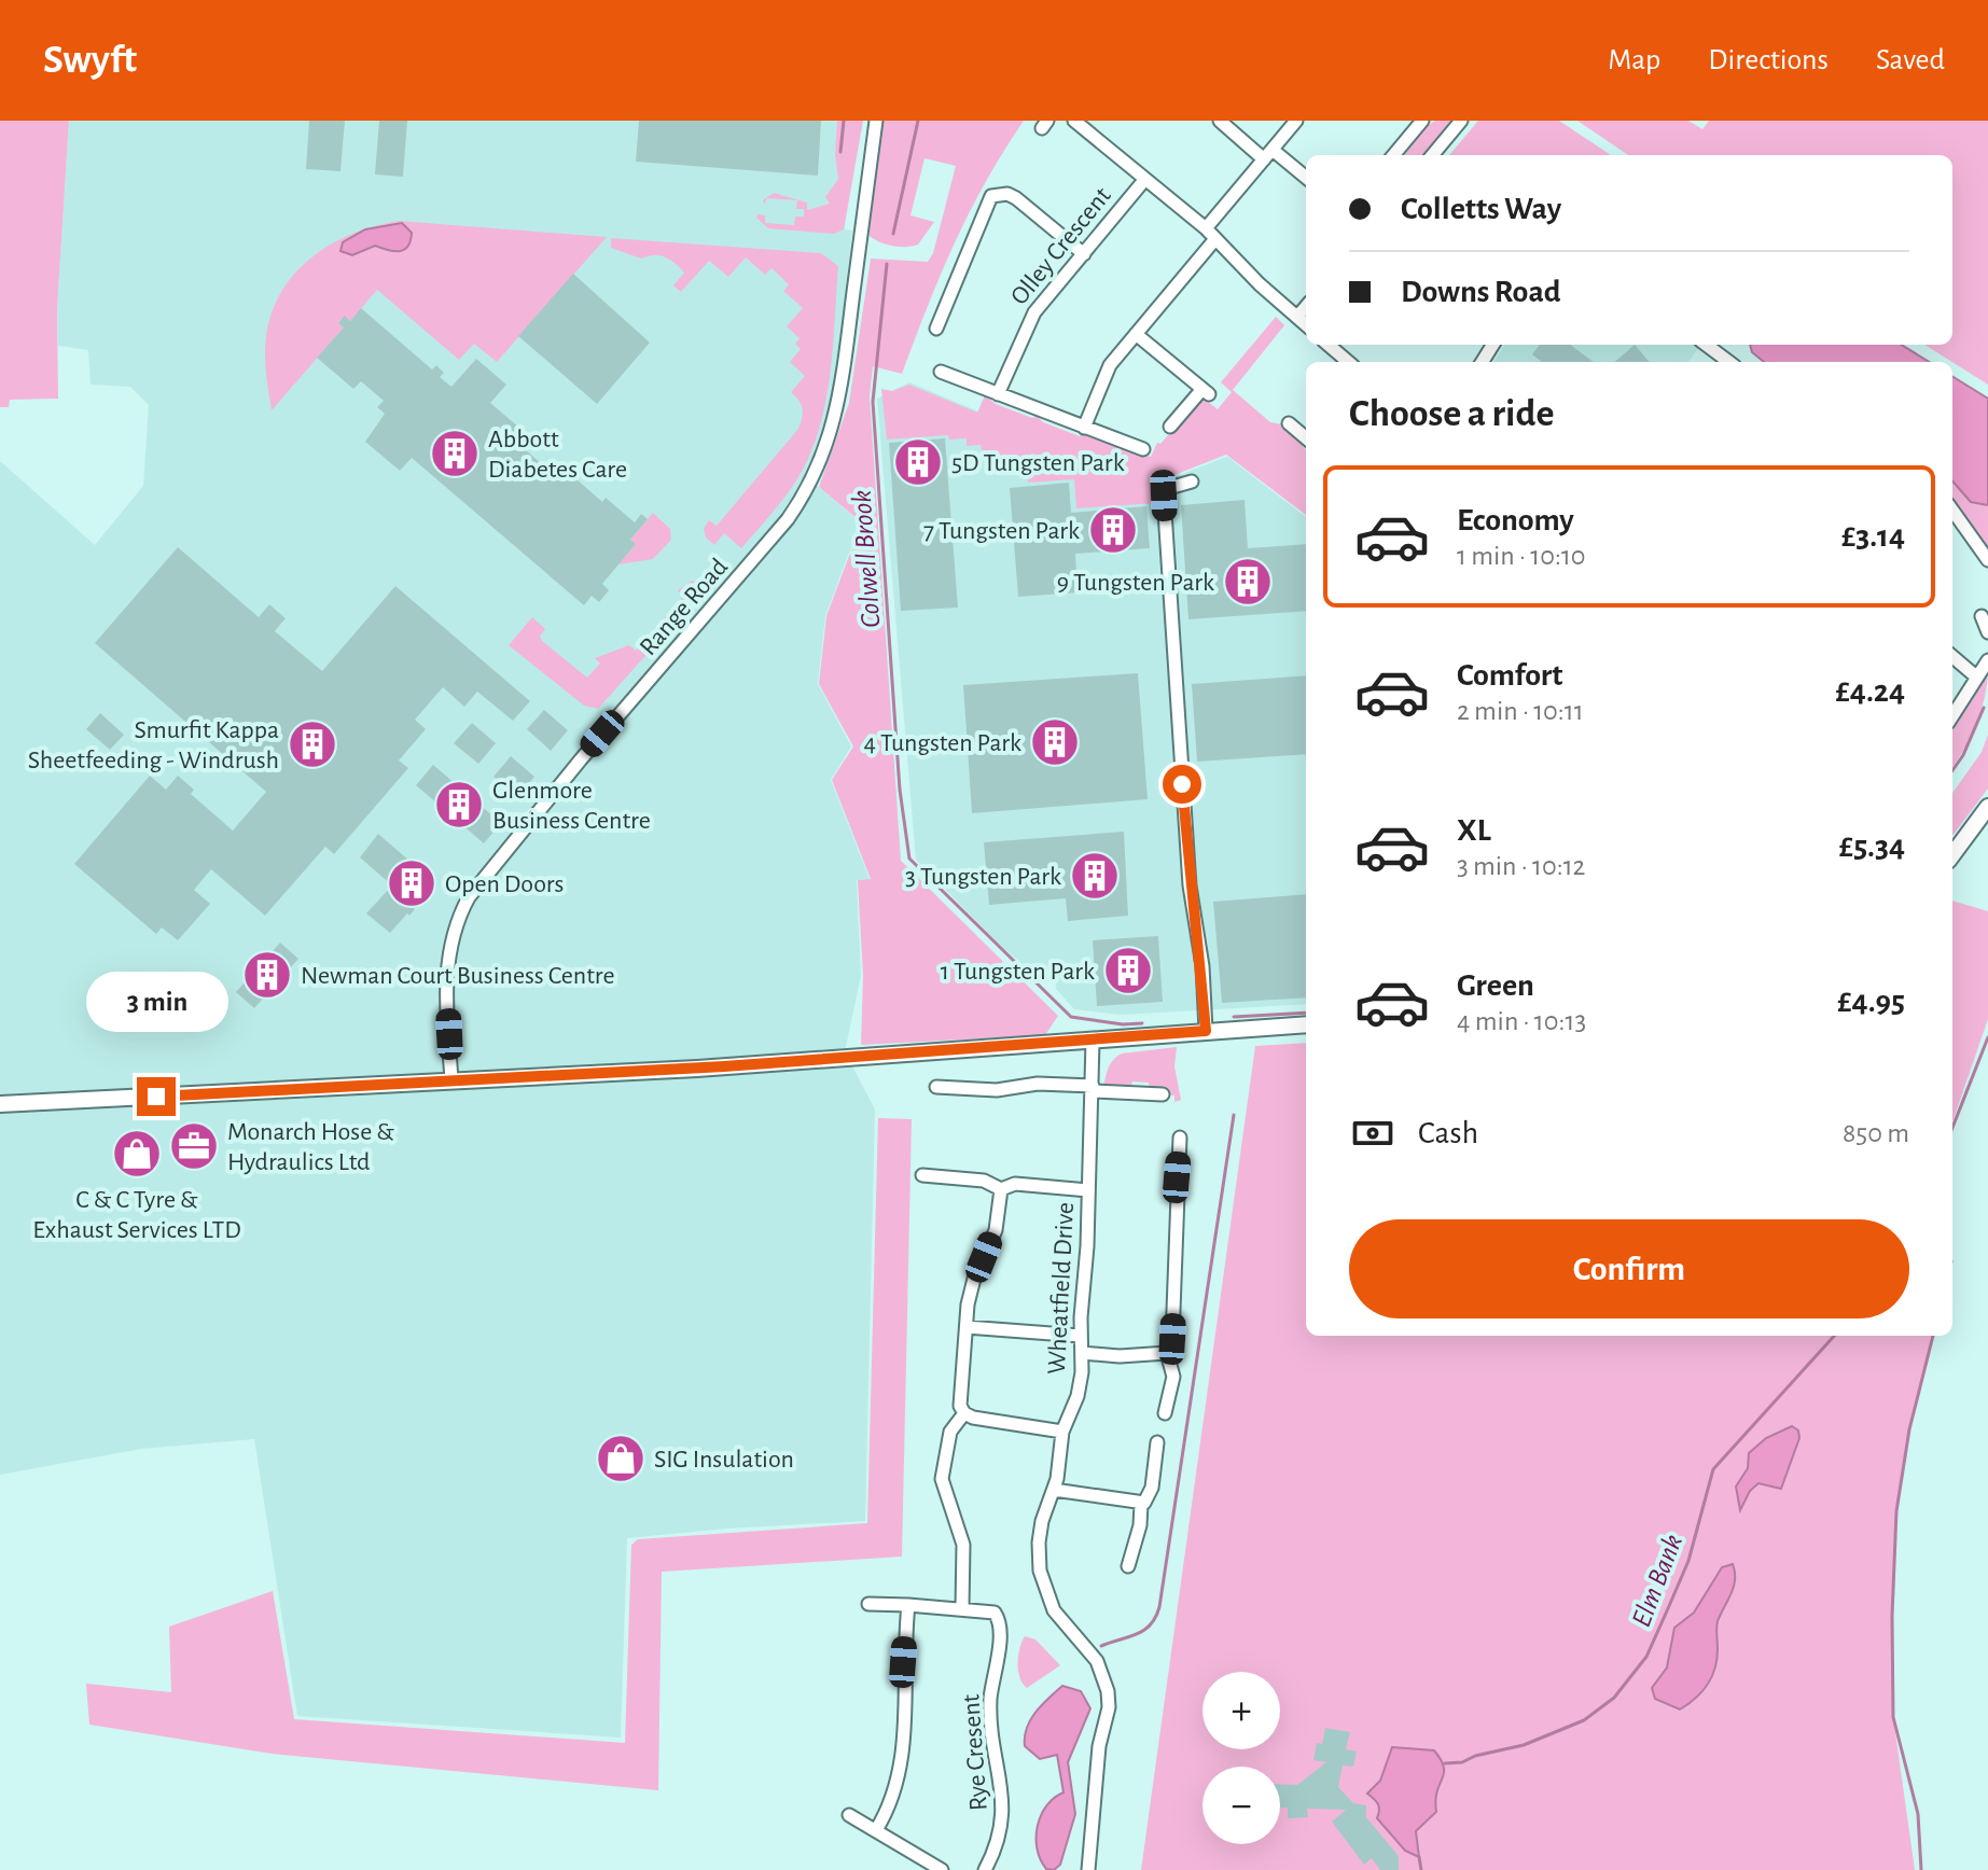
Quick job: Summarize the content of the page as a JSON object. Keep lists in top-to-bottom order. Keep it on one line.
{"streets":{"street":["Olley Crescent","Range Road","Wheatfield Drive","Rye Cresent"]},"water":["Colwell Brook","Elm Bank"],"places":{"building":["Abbott Diabetes Care","5D Tungsten Park","7 Tungsten Park","9 Tungsten Park","4 Tungsten Park","Smurfit Kappa Sheetfeeding - Windrush","Glenmore Business Centre","3 Tungsten Park","Open Doors","1 Tungsten Park","Newman Court Business Centre"],"office":["Monarch Hose & Hydraulics Ltd"],"shop":["C & C Tyre & Exhaust Services LTD","SIG Insulation"]},"page":{"header":"Swyft","nav":["Map","Directions","Saved"],"banner":["Colletts Way","Downs Road"],"heading":"Choose a ride","list":[{"name":"Economy","note":"1 min · 10:10","value":"£3.14"},{"name":"Comfort","note":"2 min · 10:11","value":"£4.24"},{"name":"XL","note":"3 min · 10:12","value":"£5.34"},{"name":"Green","note":"4 min · 10:13","value":"£4.95"}],"bubble":"3 min","pay":["Cash","850 m"],"buttons":"Confirm","map_buttons":["+","−"]}}
